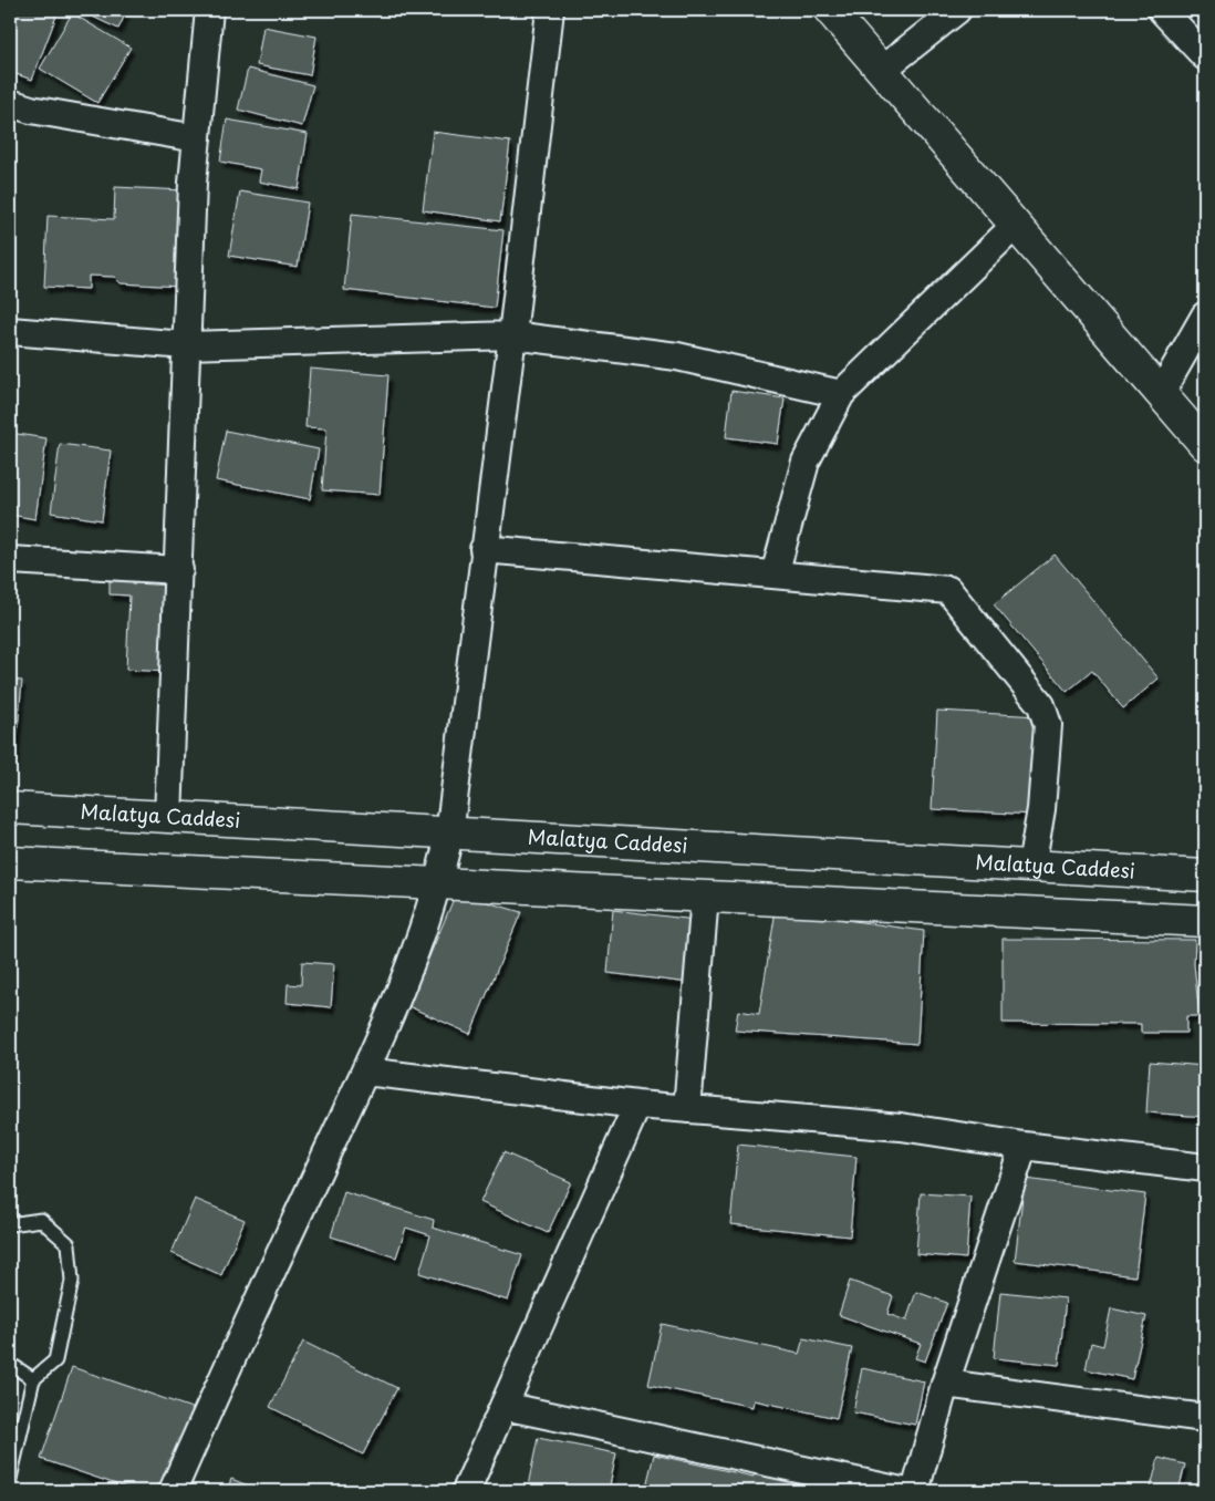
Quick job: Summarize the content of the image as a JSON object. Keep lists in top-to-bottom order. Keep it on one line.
{"streets":{"street":["Malatya Caddesi"]}}
